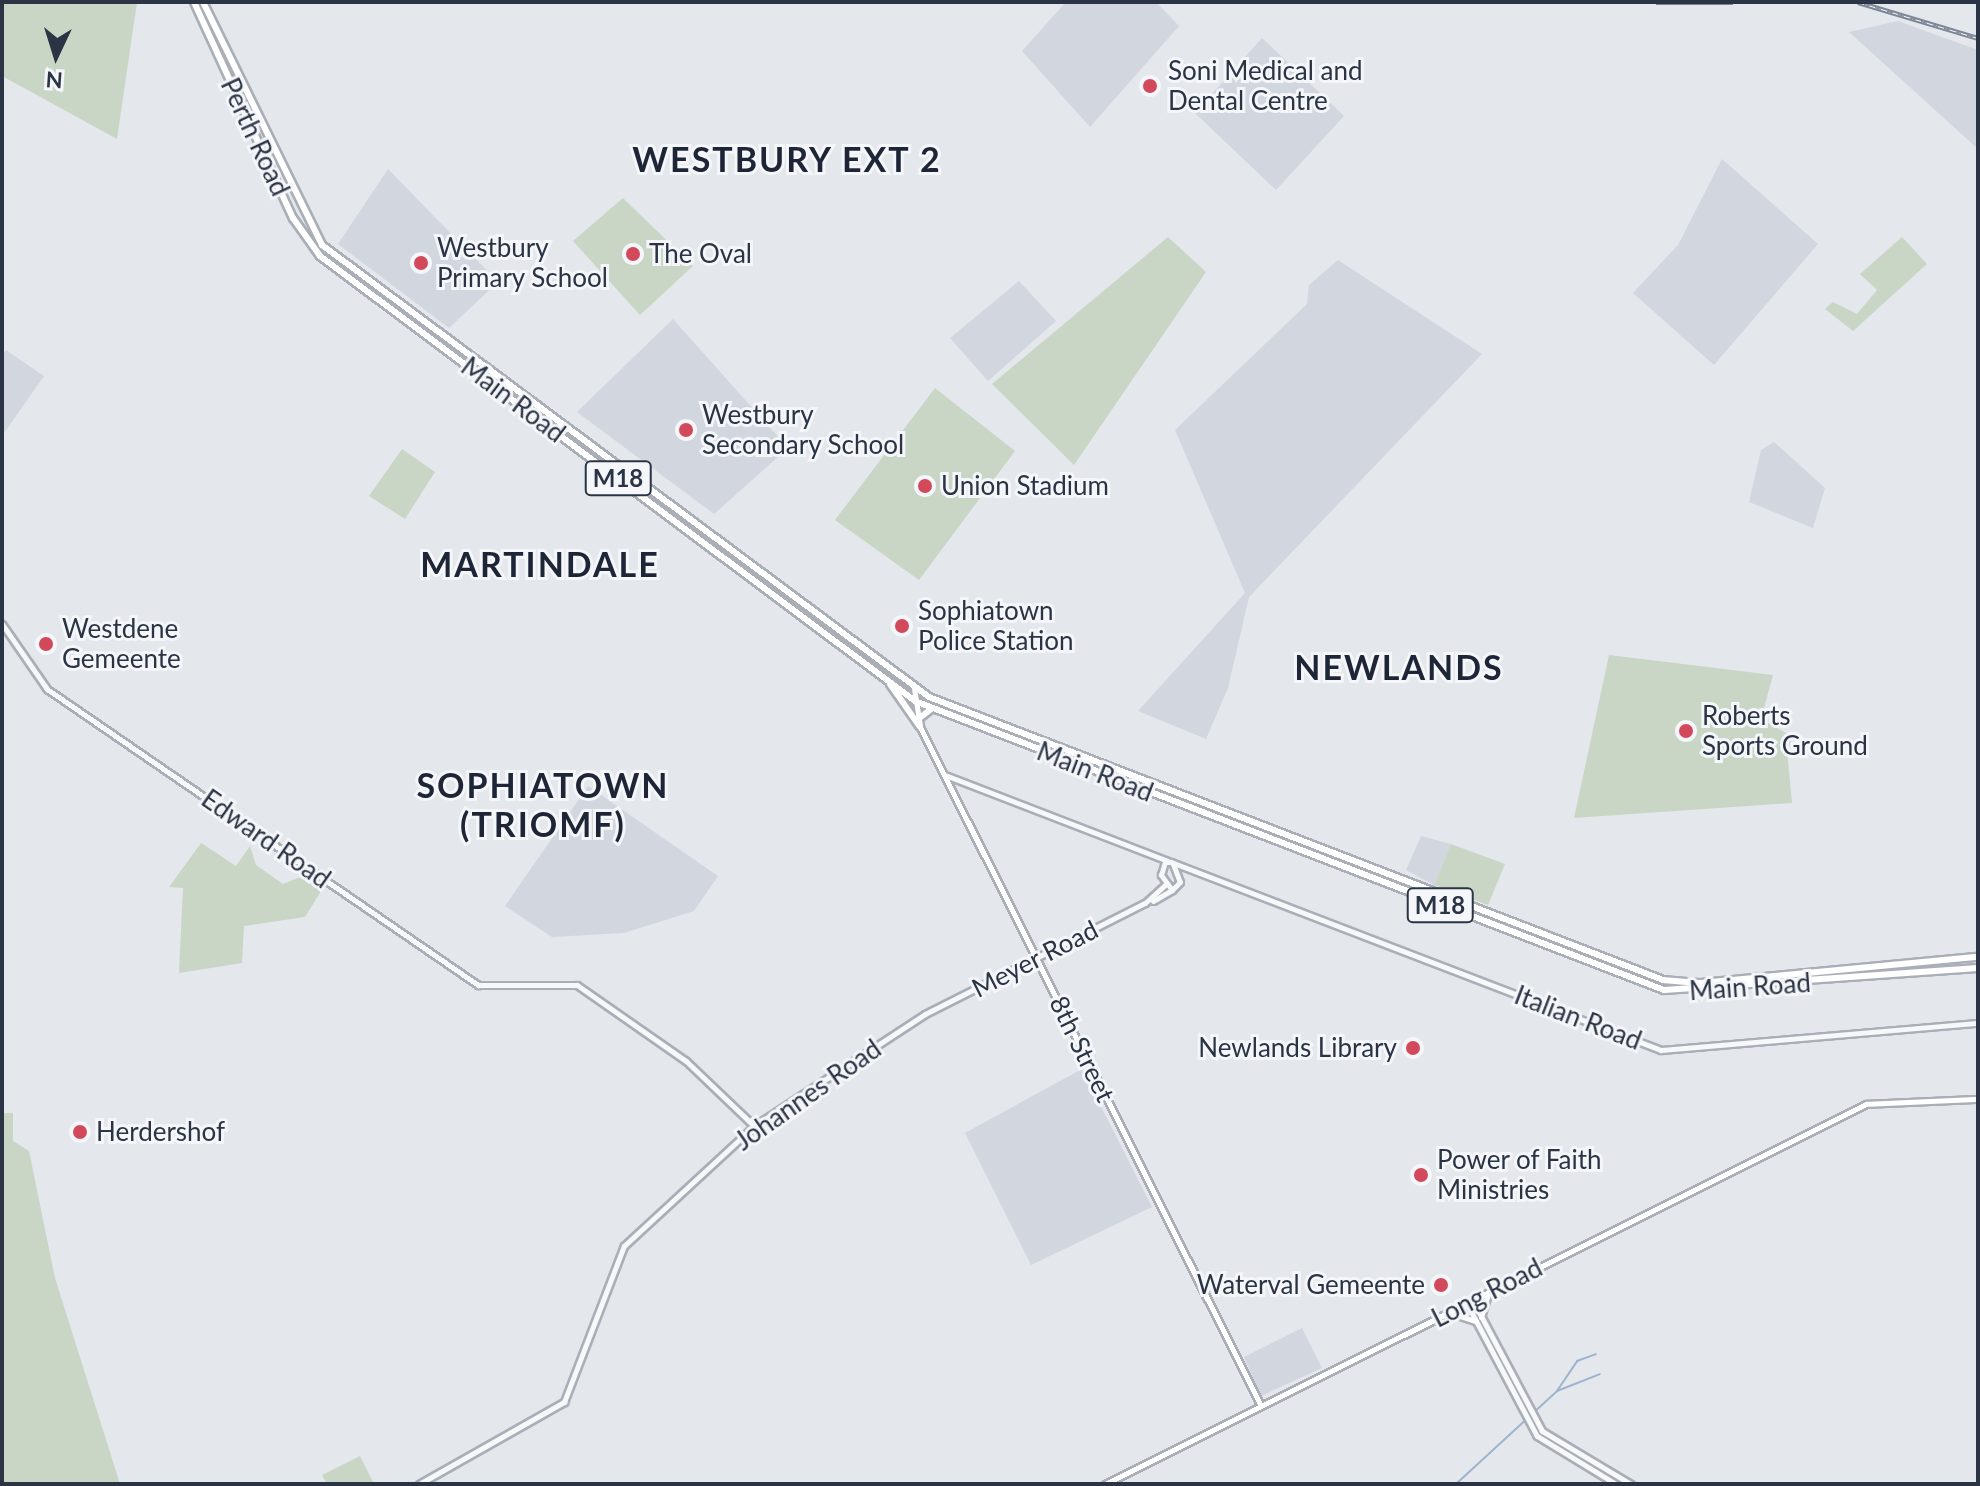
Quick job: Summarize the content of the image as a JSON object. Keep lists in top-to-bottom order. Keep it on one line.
{"streets":{"main road":["Perth Road","Main Road","M18","8th Street","Long Road"],"street":["Edward Road","Meyer Road","Italian Road","Johannes Road"]},"crossings":[["Perth Road","Main Road"],["Main Road","8th Street"],["Edward Road","Johannes Road"],["Meyer Road","8th Street"],["Meyer Road","Johannes Road"],["Italian Road","8th Street"],["8th Street","Long Road"]],"districts":["WESTBURY EXT 2","MARTINDALE","NEWLANDS","SOPHIATOWN (TRIOMF)"],"places":["Soni Medical and Dental Centre","The Oval","Westbury Primary School","Westbury Secondary School","Union Stadium","Sophiatown Police Station","Westdene Gemeente","Roberts Sports Ground","Newlands Library","Herdershof","Power of Faith Ministries","Waterval Gemeente"],"north":"bottom"}
